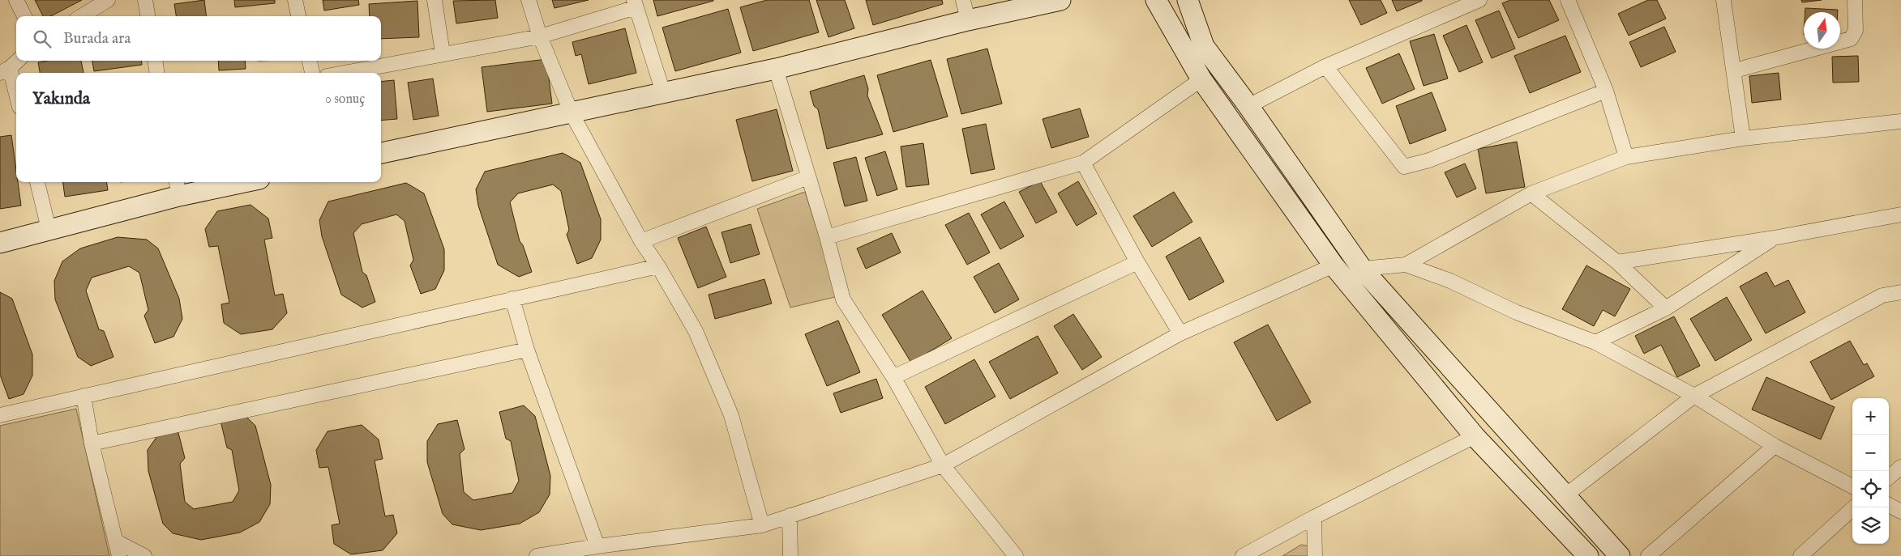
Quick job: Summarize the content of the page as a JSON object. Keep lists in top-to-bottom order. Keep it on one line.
{"north":"top","page":{"search":"Burada ara","heading":["Yakında","0 sonuç"],"map_buttons":["+","−"]}}
